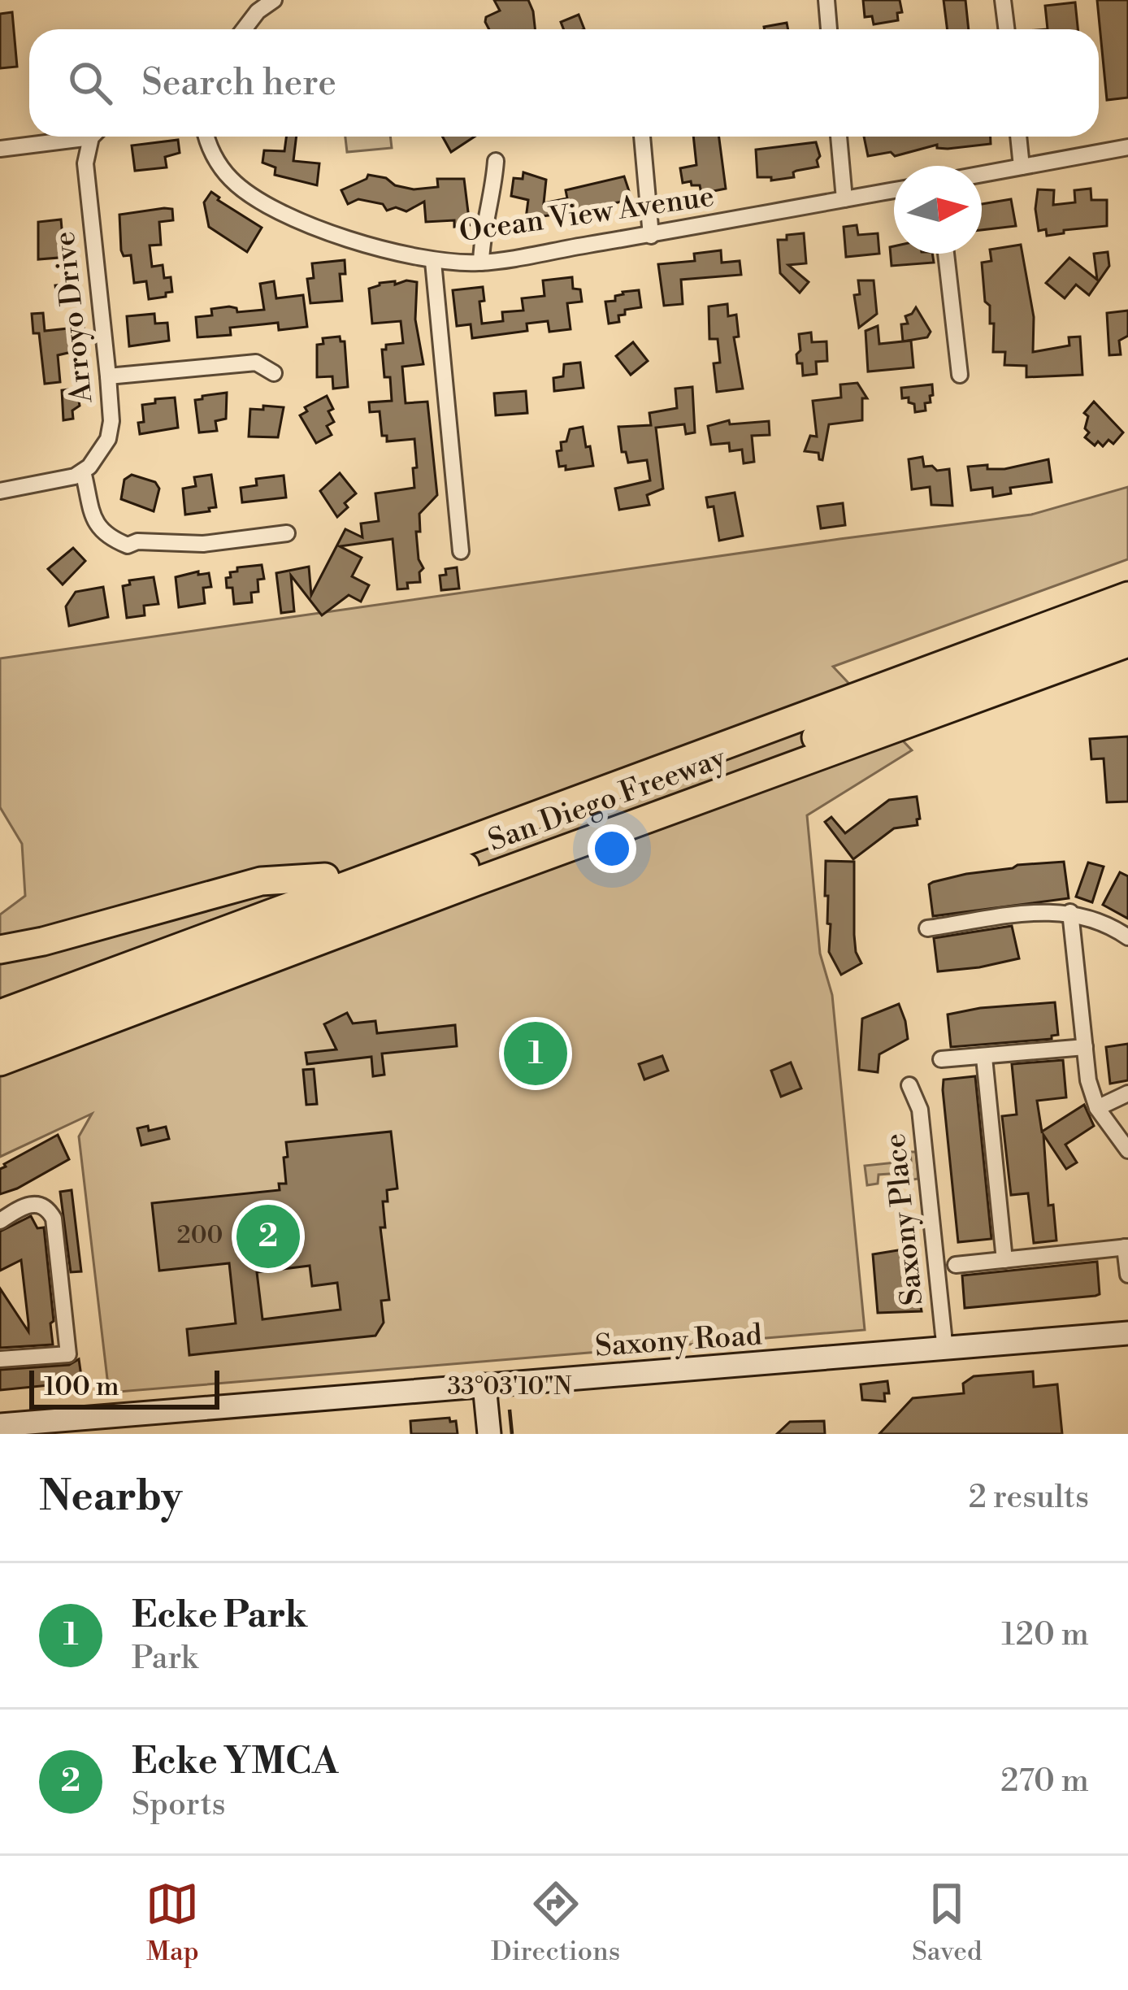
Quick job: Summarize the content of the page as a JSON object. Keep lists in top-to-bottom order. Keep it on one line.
{"streets":{"highway":["San Diego Freeway"],"street":["Ocean View Avenue","Arroyo Drive","Saxony Place","Saxony Road"]},"crossings":[["Saxony Place","Saxony Road"]],"house_numbers":["200"],"scale_bar":"100 m","north":"right","page":{"search":"Search here","pins":["1","2"],"scale":"100 m","heading":["Nearby","2 results"],"list":[{"mark":"1","name":"Ecke Park","note":"Park","value":"120 m"},{"mark":"2","name":"Ecke YMCA","note":"Sports","value":"270 m"}],"nav":["Map","Directions","Saved"]},"coordinates":["33°03'10\"N"]}
